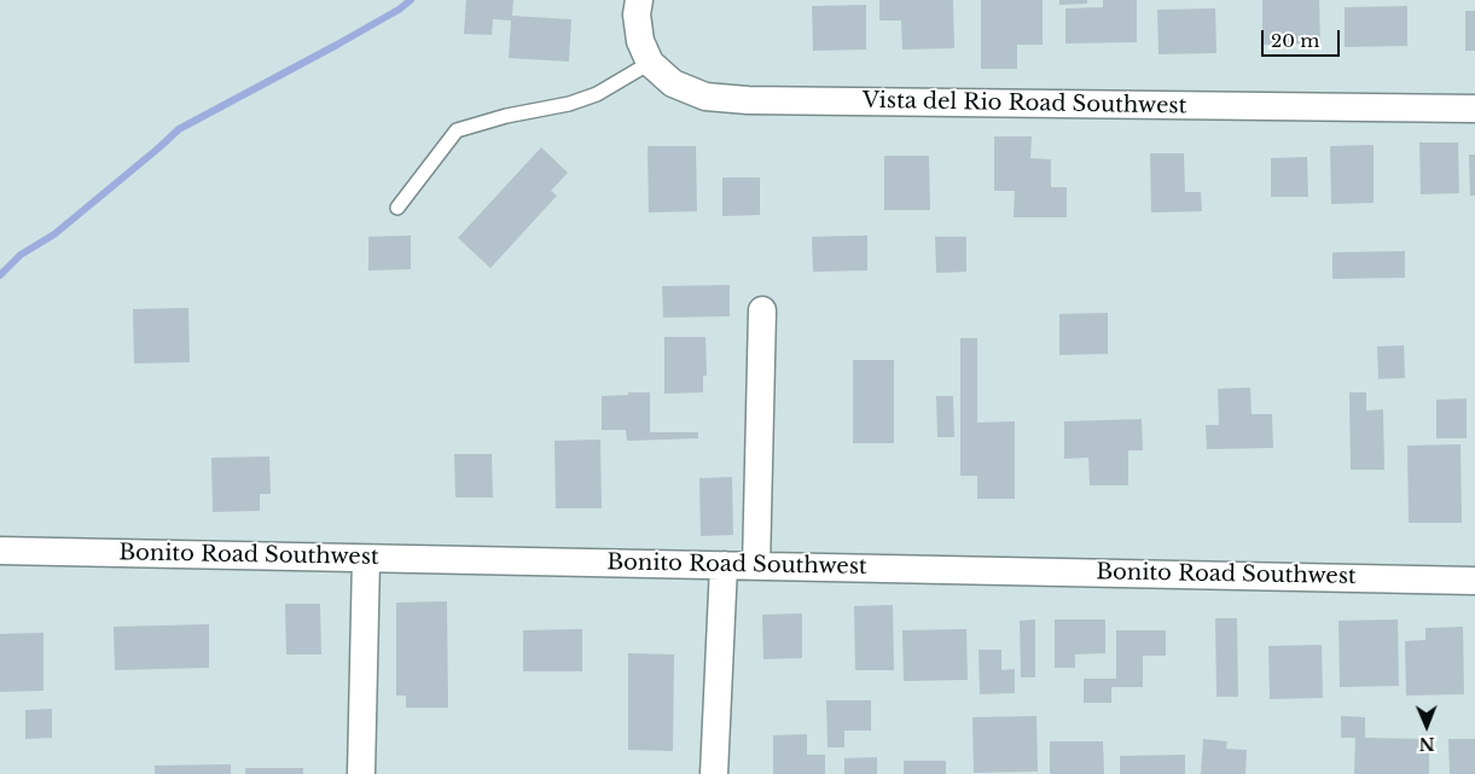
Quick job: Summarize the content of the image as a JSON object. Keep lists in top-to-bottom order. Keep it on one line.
{"streets":{"street":["Vista del Rio Road Southwest","Bonito Road Southwest"]},"scale_bar":"20 m","north":"bottom"}
